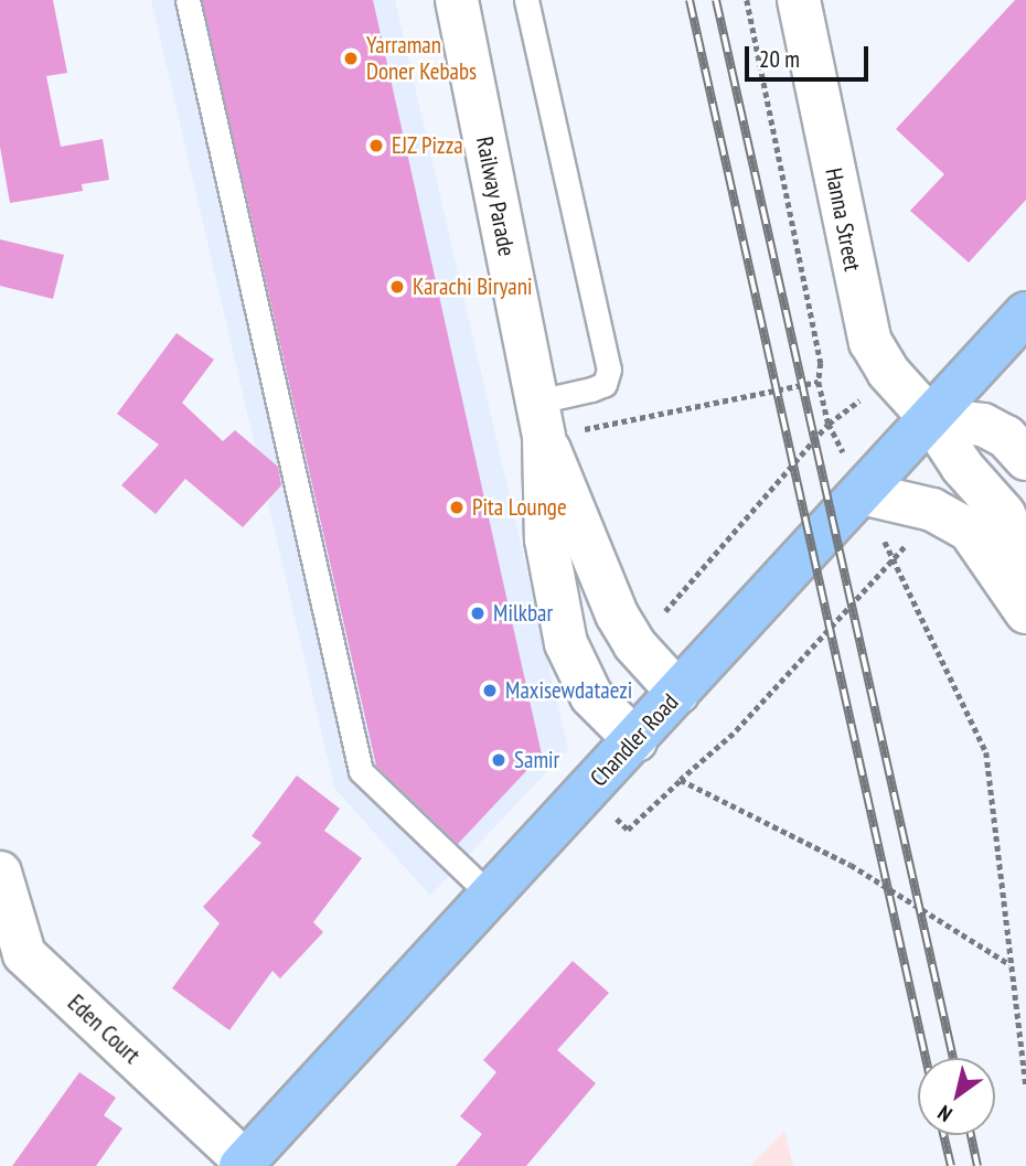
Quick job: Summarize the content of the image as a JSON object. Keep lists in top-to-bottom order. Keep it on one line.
{"streets":{"main road":["Railway Parade","Hanna Street","Chandler Road","Eden Court"]},"crossings":[["Railway Parade","Chandler Road"],["Hanna Street","Chandler Road"],["Chandler Road","Eden Court"]],"places":["Yarraman Doner Kebabs","EJZ Pizza","Karachi Biryani","Pita Lounge","Milkbar","Maxisewdataezi","Samir"],"scale_bar":"20 m","north":"bottom left"}
